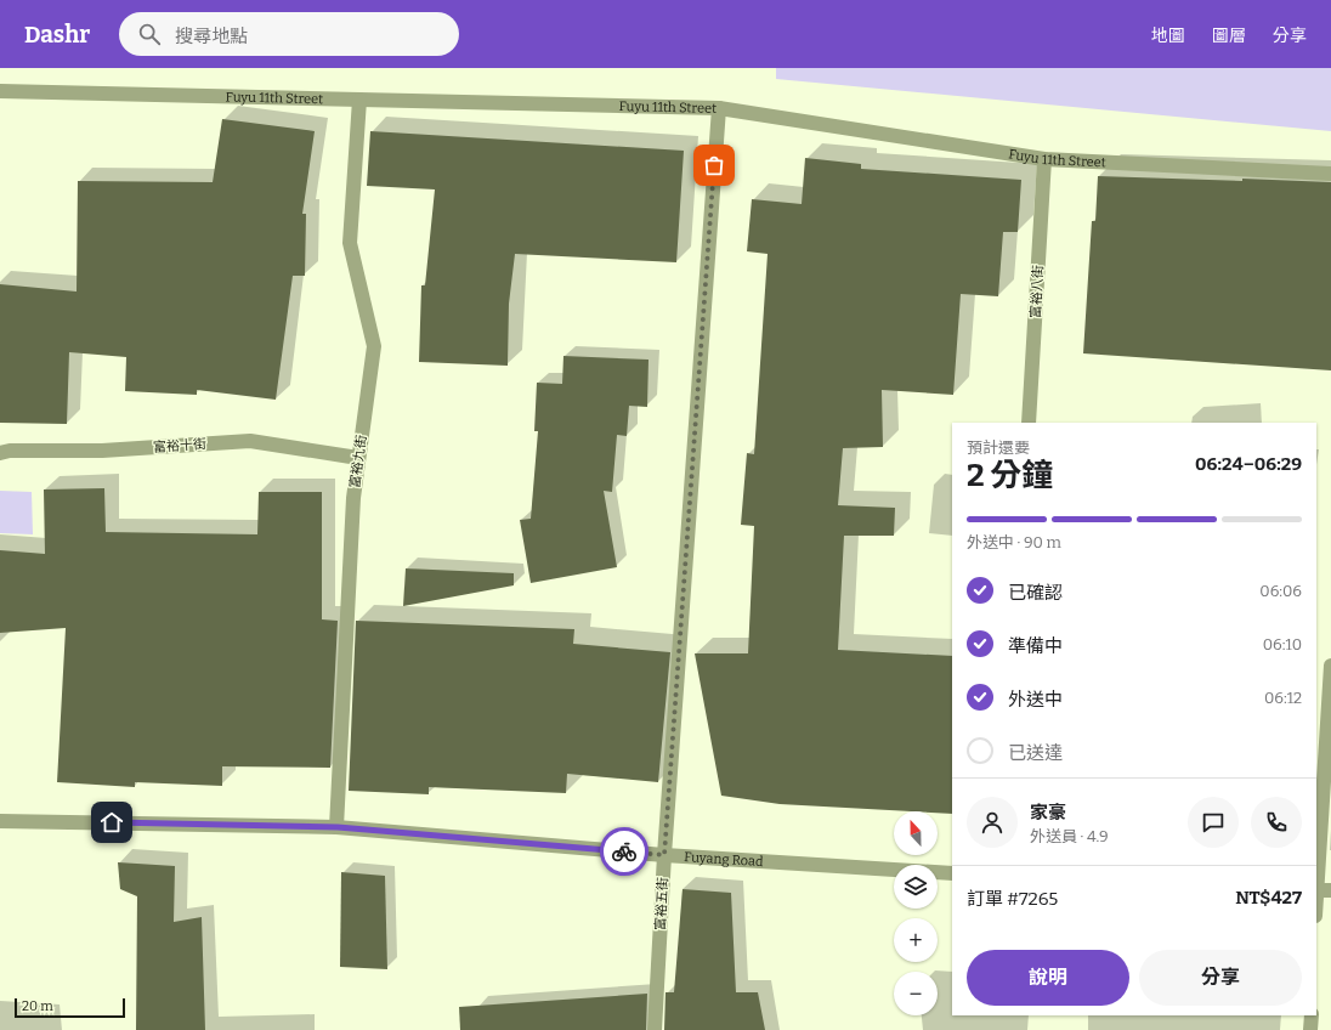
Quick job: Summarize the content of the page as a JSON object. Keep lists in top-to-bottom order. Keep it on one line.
{"streets":{"street":["Fuyu 11th Street","富裕八街","富裕十街","富裕九街","Fuyang Road","富裕五街"]},"crossings":[["Fuyu 11th Street","富裕八街"],["Fuyu 11th Street","富裕九街"],["Fuyu 11th Street","富裕五街"],["富裕十街","富裕九街"],["富裕九街","Fuyang Road"],["Fuyang Road","富裕五街"]],"scale_bar":"20 m","north":"top","page":{"header":"Dashr","search":"搜尋地點","nav":["地圖","圖層","分享"],"heading":["2 分鐘","預計還要","06:24–06:29"],"panel":["家豪","外送員 · 4.9","訂單 #7265","NT$427"],"bar":"外送中 · 90 m","list":[["已確認","06:06"],["準備中","06:10"],["外送中","06:12"],"已送達"],"map_buttons":["+","−"],"buttons":["說明","分享"],"scale":"20 m"}}
